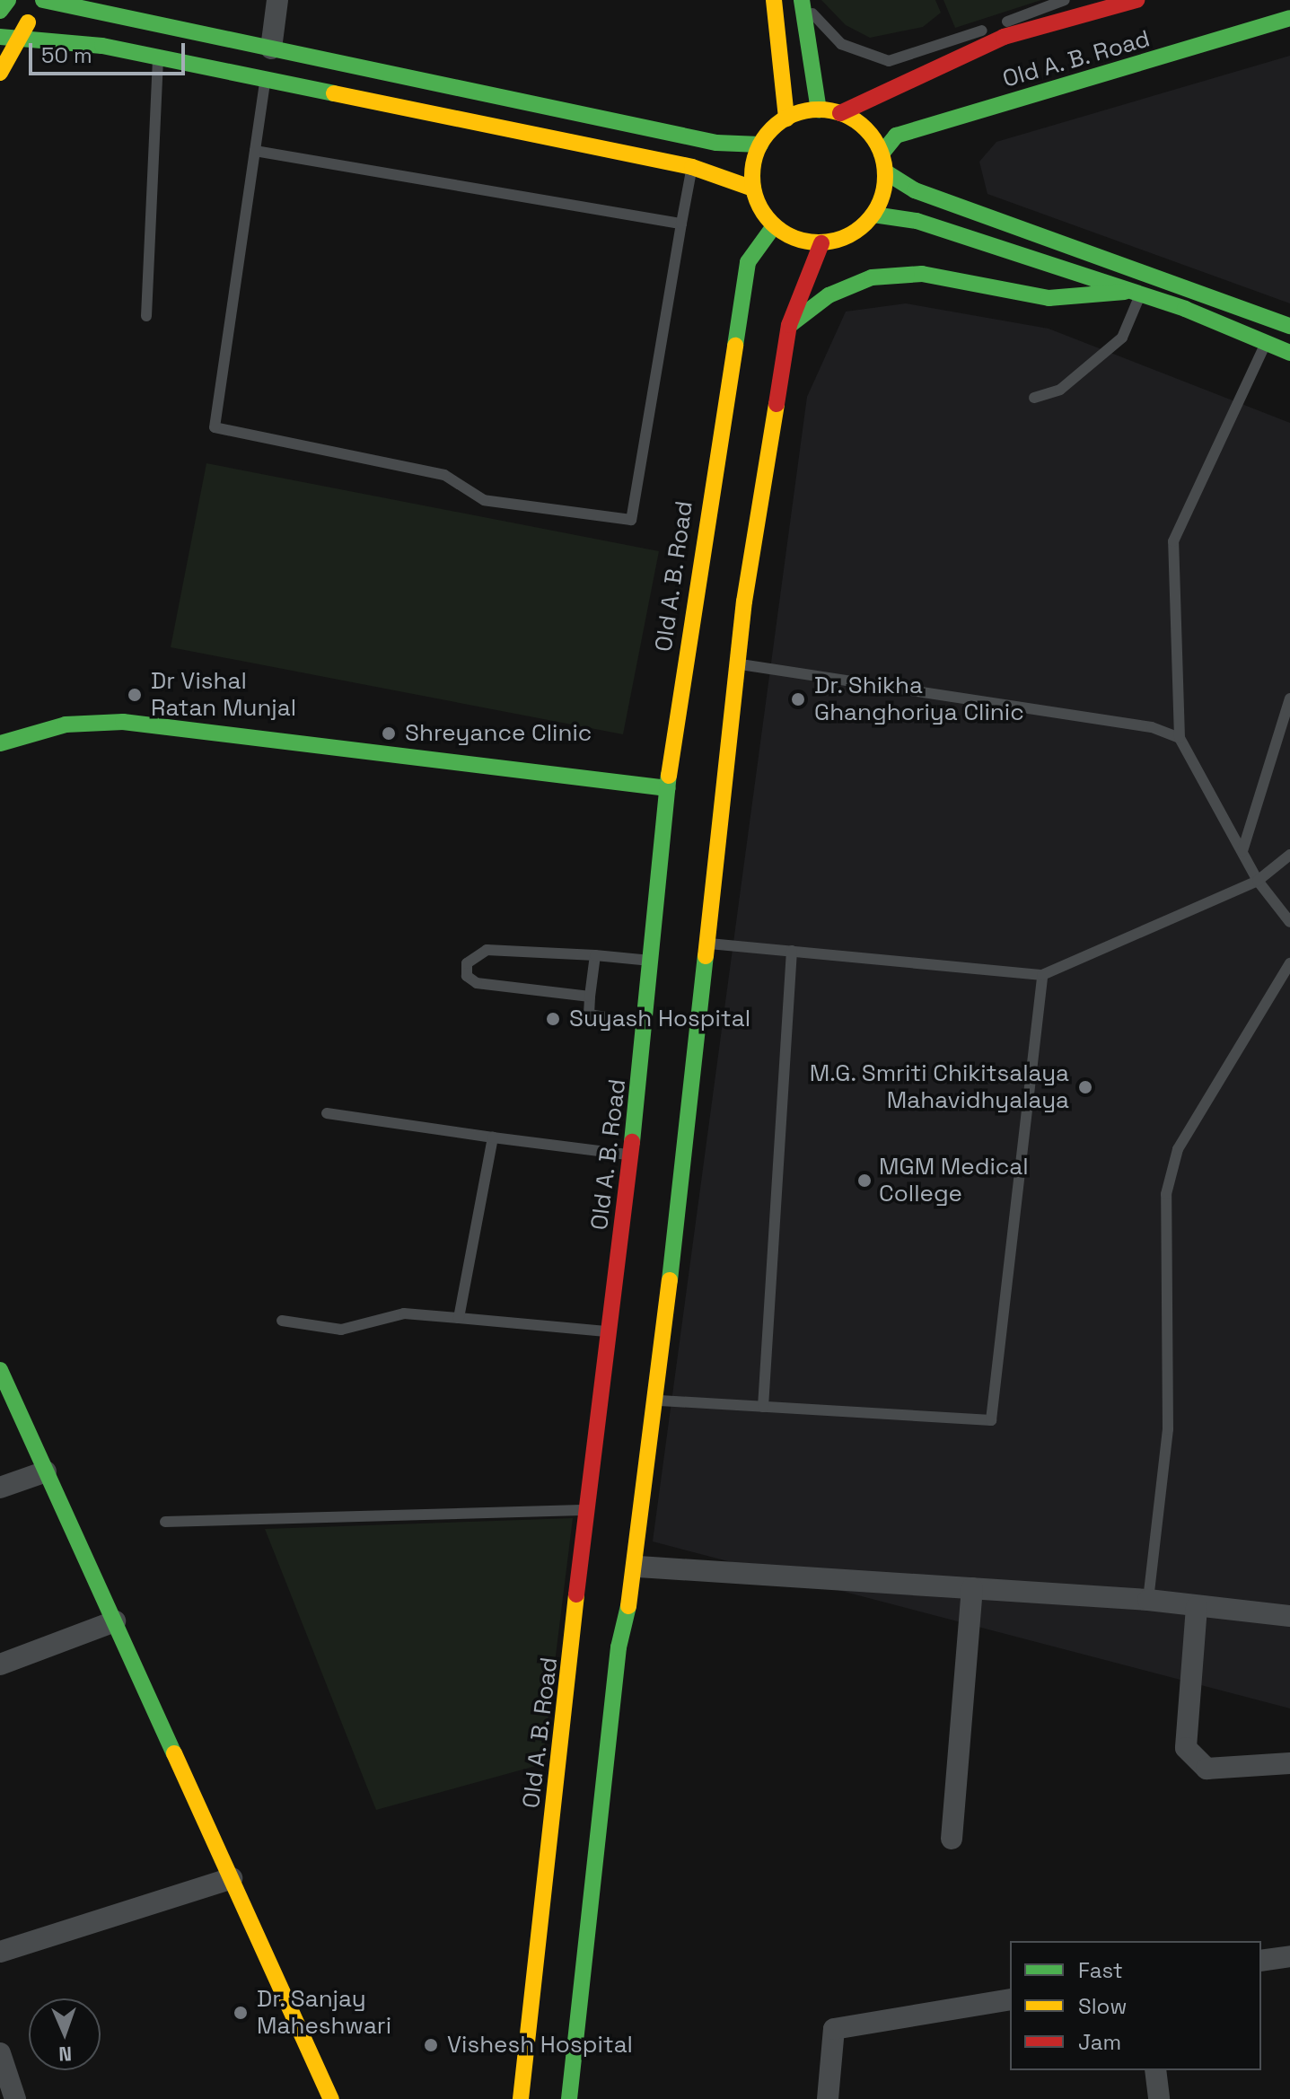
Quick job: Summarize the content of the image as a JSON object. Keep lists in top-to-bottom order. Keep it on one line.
{"streets":{"main road":["Old A. B. Road"]},"places":["Dr Vishal Ratan Munjal","Dr. Shikha Ghanghoriya Clinic","Shreyance Clinic","Suyash Hospital","M.G. Smriti Chikitsalaya Mahavidhyalaya","MGM Medical College","Dr. Sanjay Maheshwari","Vishesh Hospital"],"legend":["Fast","Slow","Jam"],"scale_bar":"50 m","north":"bottom"}
